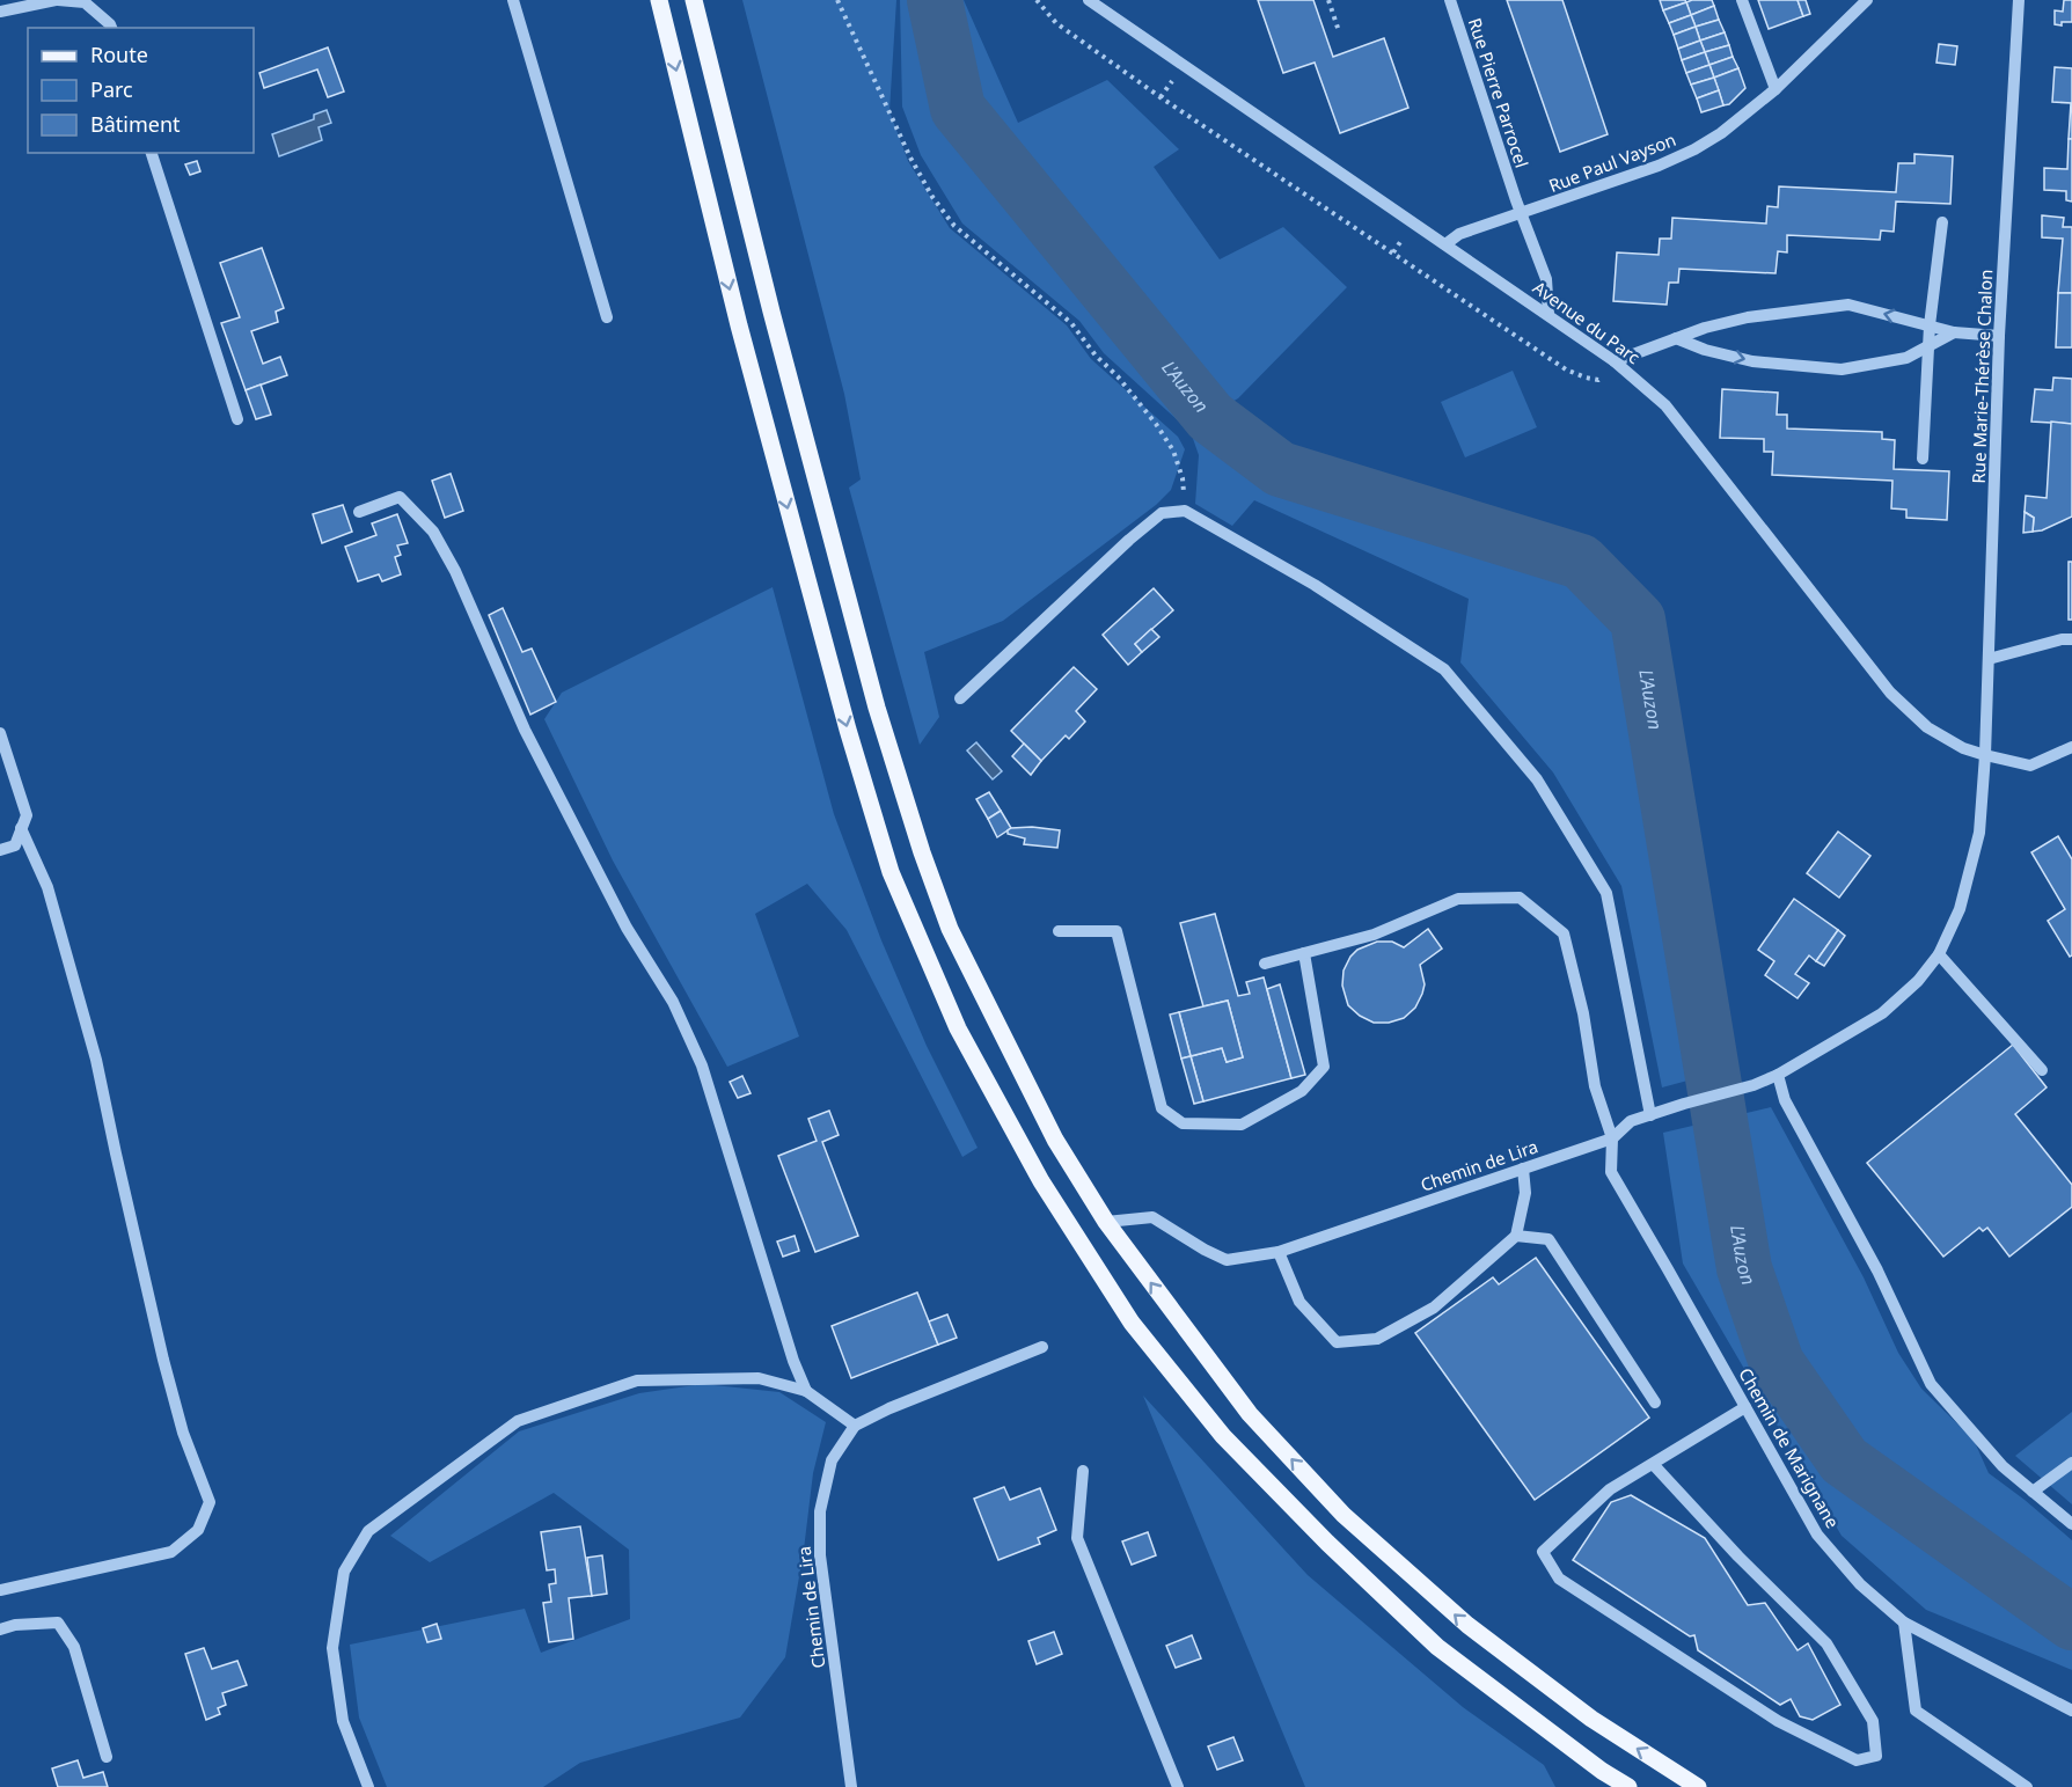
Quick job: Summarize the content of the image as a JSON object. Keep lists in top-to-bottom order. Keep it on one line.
{"streets":{"street":["Rue Pierre Parrocel","Rue Paul Vayson","Avenue du Parc","Rue Marie-Thérèse Chalon","Chemin de Lira","Chemin de Marignane"]},"crossings":[["Rue Pierre Parrocel","Rue Paul Vayson"],["Rue Pierre Parrocel","Avenue du Parc"],["Rue Paul Vayson","Avenue du Parc"],["Avenue du Parc","Rue Marie-Thérèse Chalon"],["Rue Marie-Thérèse Chalon","Chemin de Lira"],["Chemin de Lira","Chemin de Marignane"]],"water":["L'Auzon"],"legend":["Route","Parc","Bâtiment"]}
